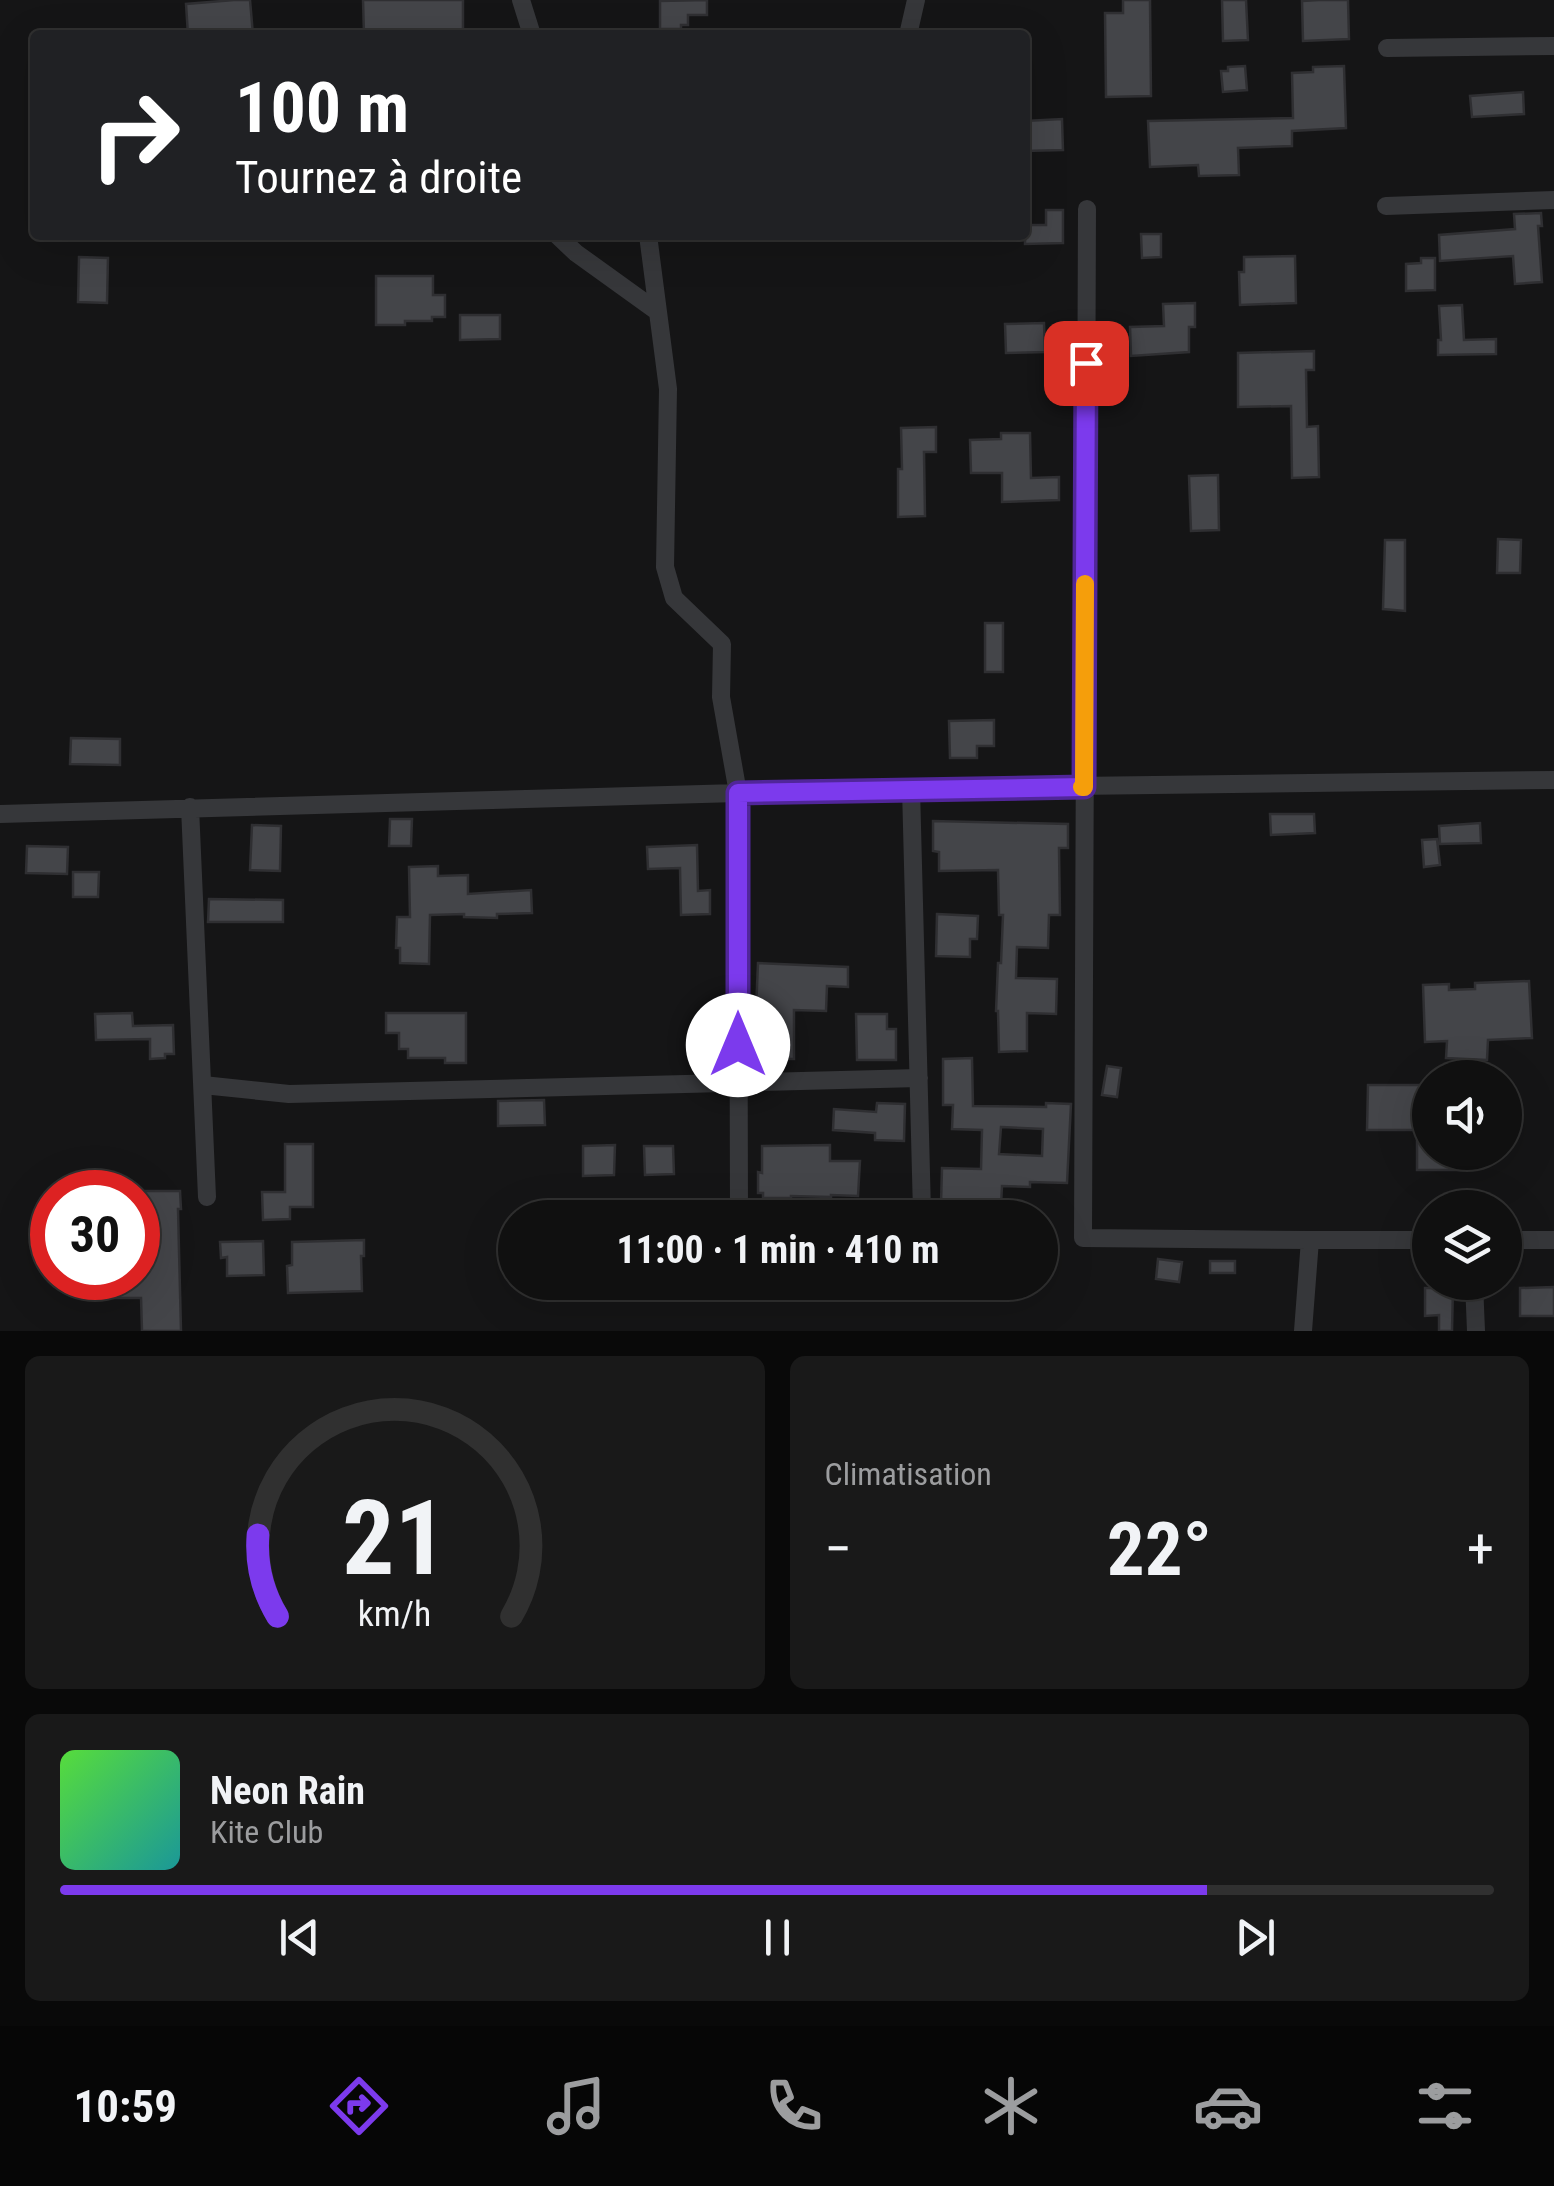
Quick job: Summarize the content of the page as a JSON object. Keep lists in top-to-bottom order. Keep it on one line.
{"page":{"turn":["100 m","Tournez à droite"],"limit":"30","trip":"11:00 · 1 min · 410 m","tile":"Climatisation","heat":["−","22°","+"],"song":["Neon Rain","Kite Club"],"tabs":"10:59","gauge":["21","km/h"]}}
